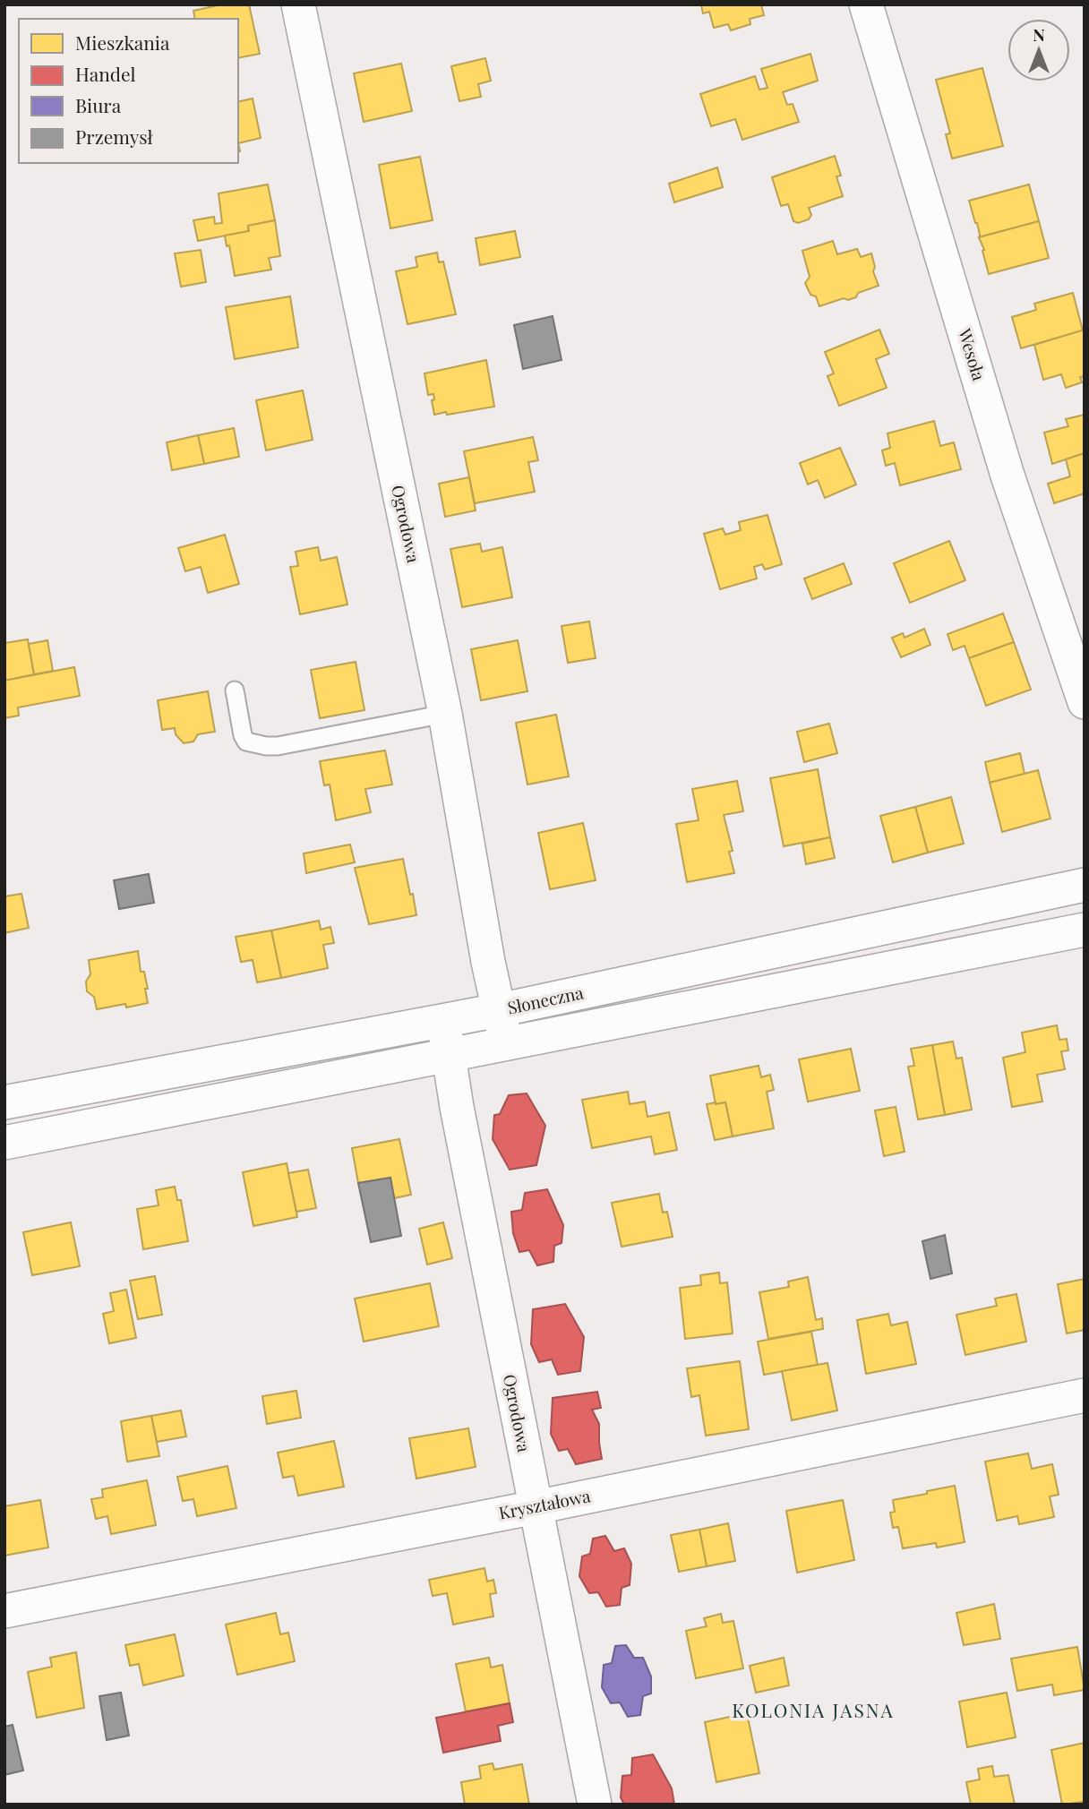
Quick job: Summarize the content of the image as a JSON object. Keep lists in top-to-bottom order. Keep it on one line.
{"streets":{"street":["Wesoła","Ogrodowa","Słoneczna","Kryształowa"]},"crossings":[["Ogrodowa","Słoneczna"],["Ogrodowa","Kryształowa"]],"districts":["KOLONIA JASNA"],"legend":["Mieszkania","Handel","Biura","Przemysł"],"north":"top"}
